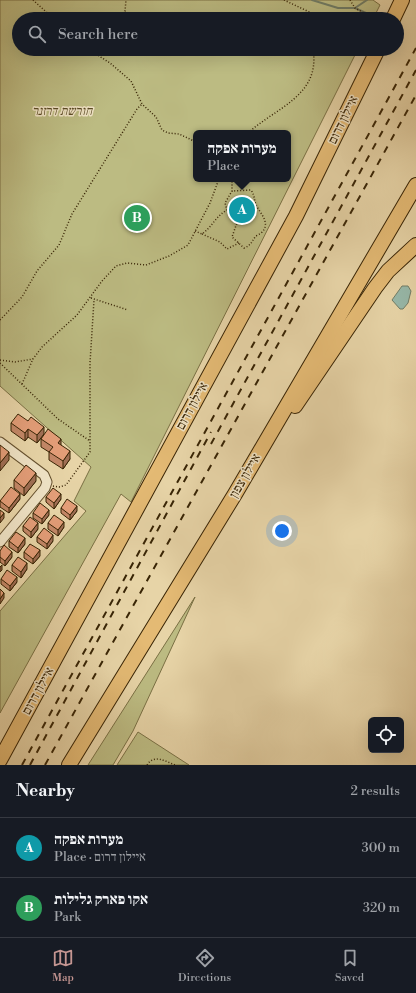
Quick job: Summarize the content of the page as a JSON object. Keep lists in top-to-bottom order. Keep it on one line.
{"streets":{"highway":["איילון דרום","איילון צפון"]},"parks":["חורשת דרזנר"],"page":{"search":"Search here","popup":["מערות אפקה","Place"],"pins":["A","B"],"heading":["Nearby","2 results"],"list":[{"mark":"A","name":"מערות אפקה","note":"Place · איילון דרום","value":"300 m"},{"mark":"B","name":"אקו פארק גלילות","note":"Park","value":"320 m"}],"nav":["Map","Directions","Saved"]}}
